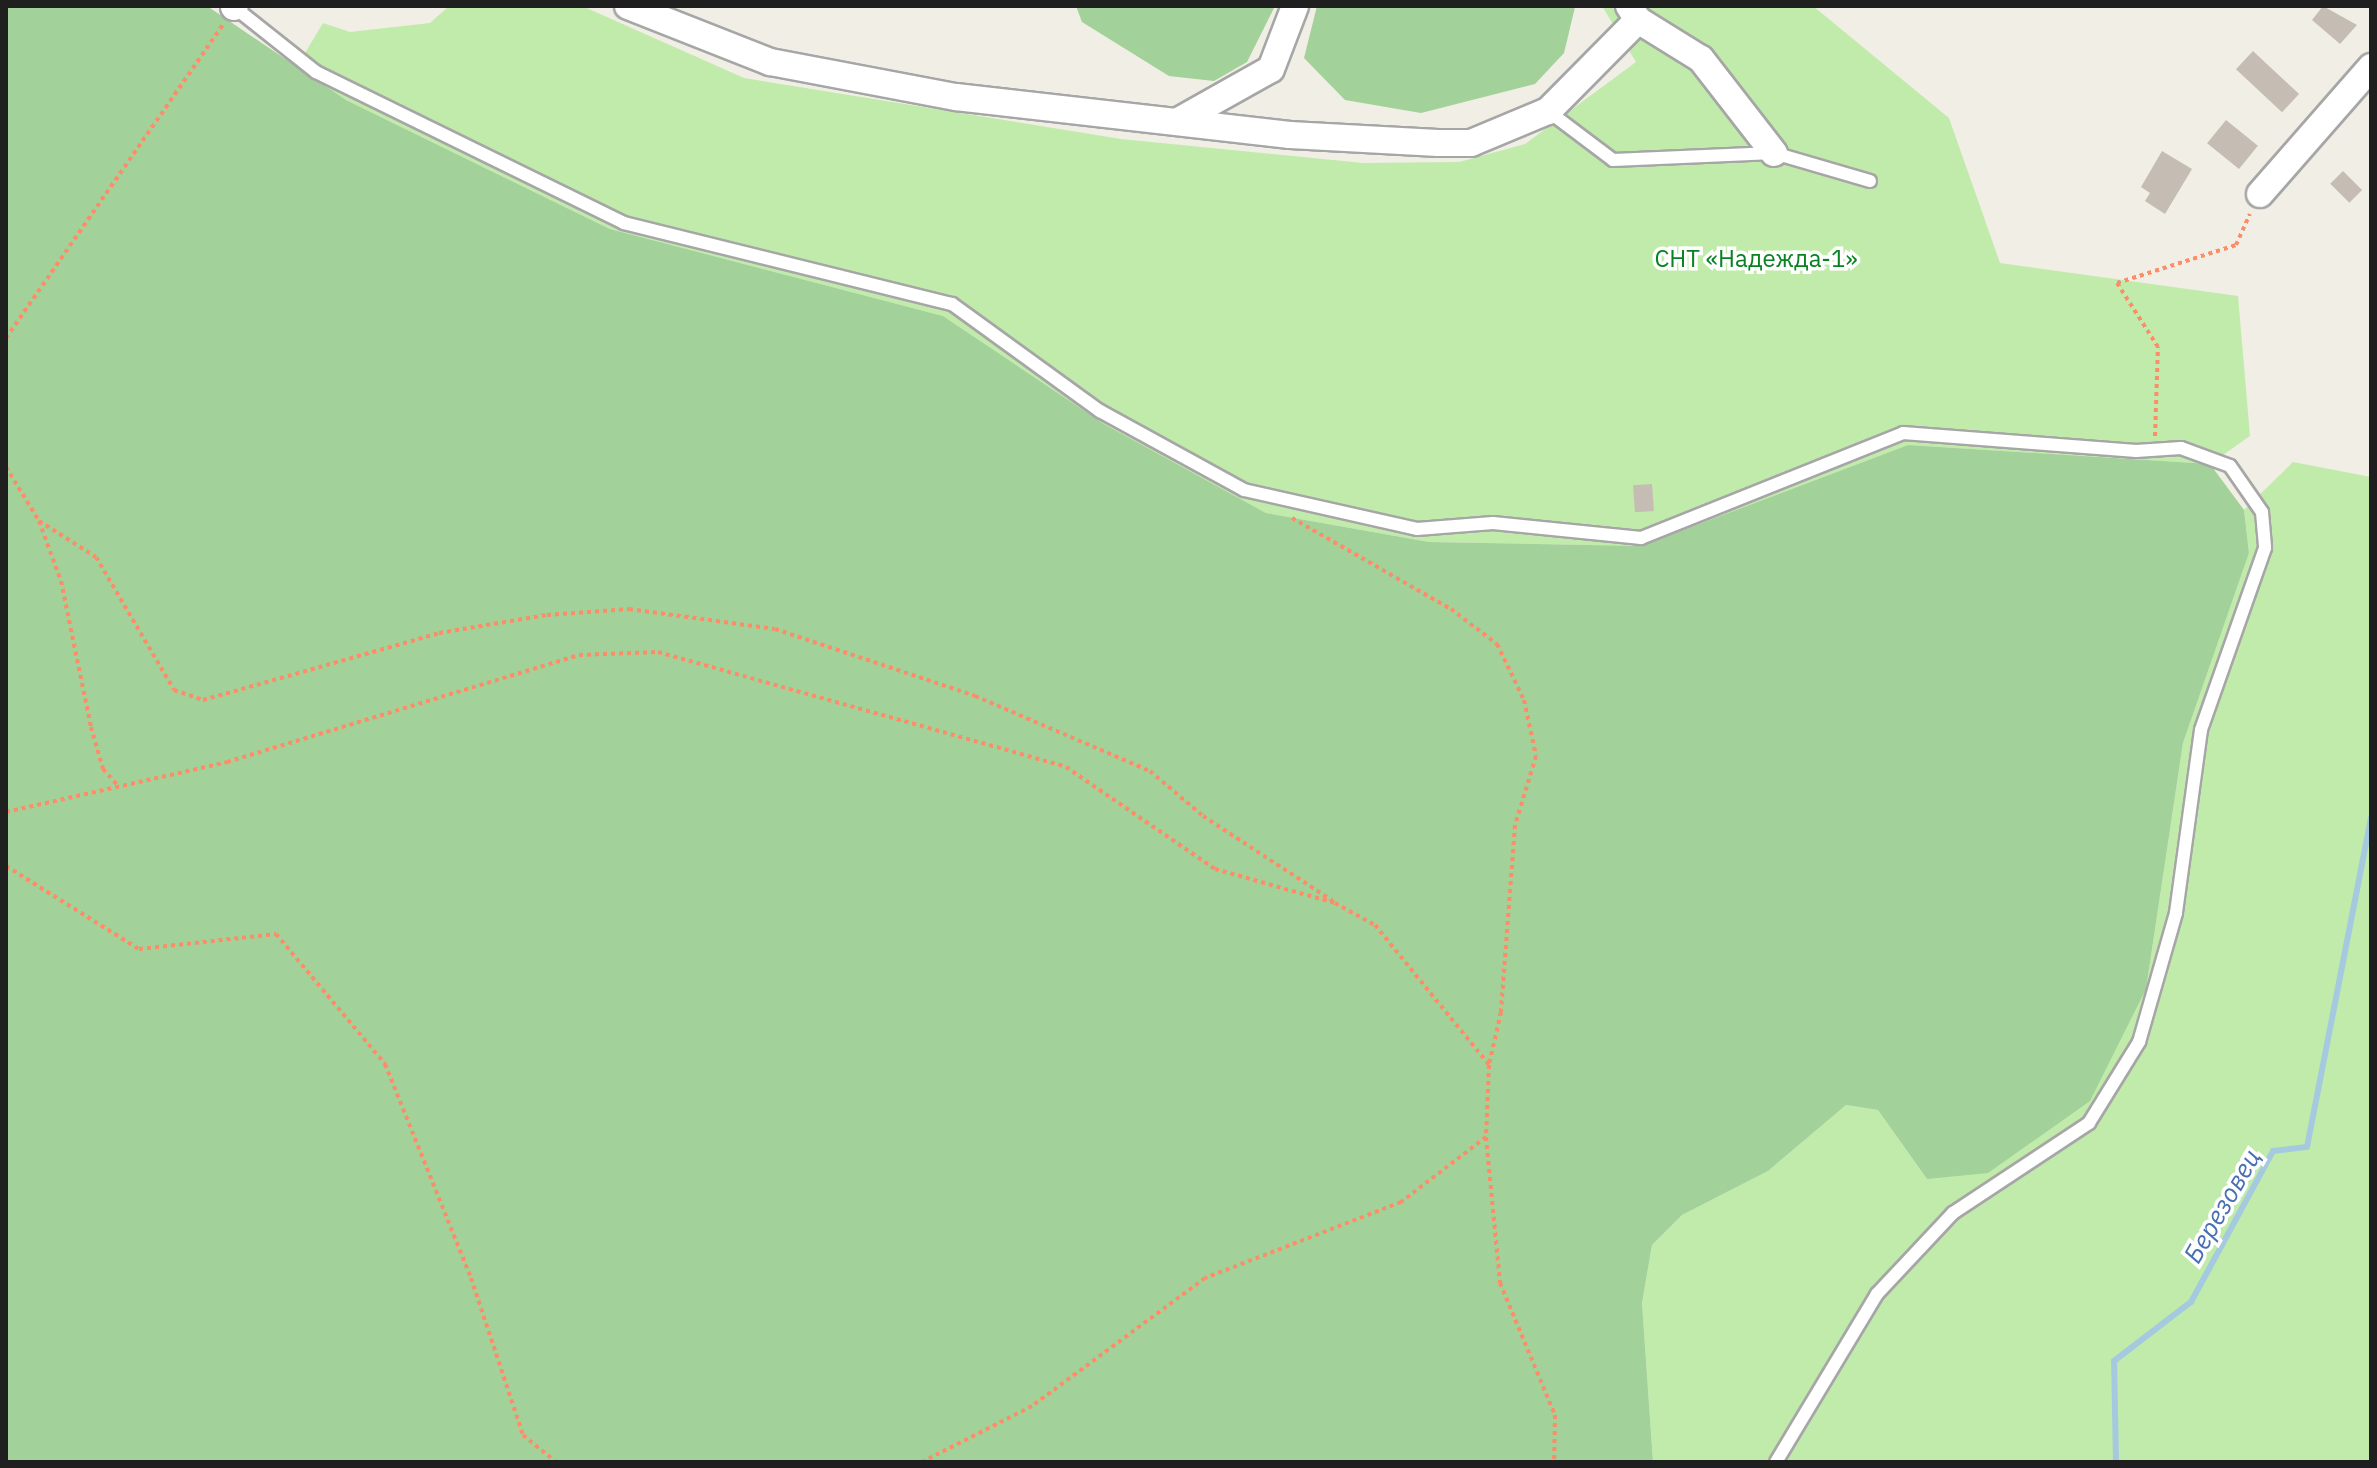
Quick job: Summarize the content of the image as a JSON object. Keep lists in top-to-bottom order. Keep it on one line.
{"water":["Березовец"],"parks":["СНТ «Надежда-1»"]}
